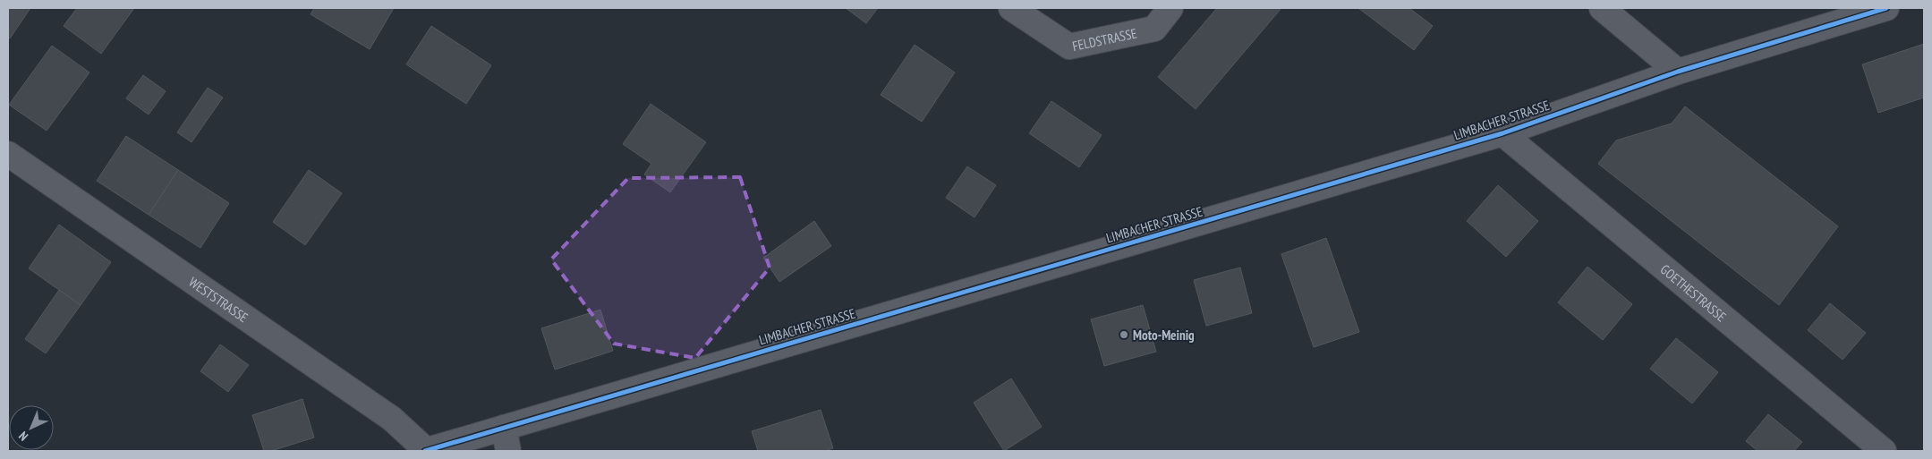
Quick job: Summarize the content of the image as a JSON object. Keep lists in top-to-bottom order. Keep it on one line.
{"streets":{"street":["FELDSTRASSE","LIMBACHER STRASSE","GOETHESTRASSE","WESTSTRASSE"]},"crossings":[["LIMBACHER STRASSE","GOETHESTRASSE"],["LIMBACHER STRASSE","WESTSTRASSE"]],"places":["Moto-Meinig"],"north":"bottom left"}
